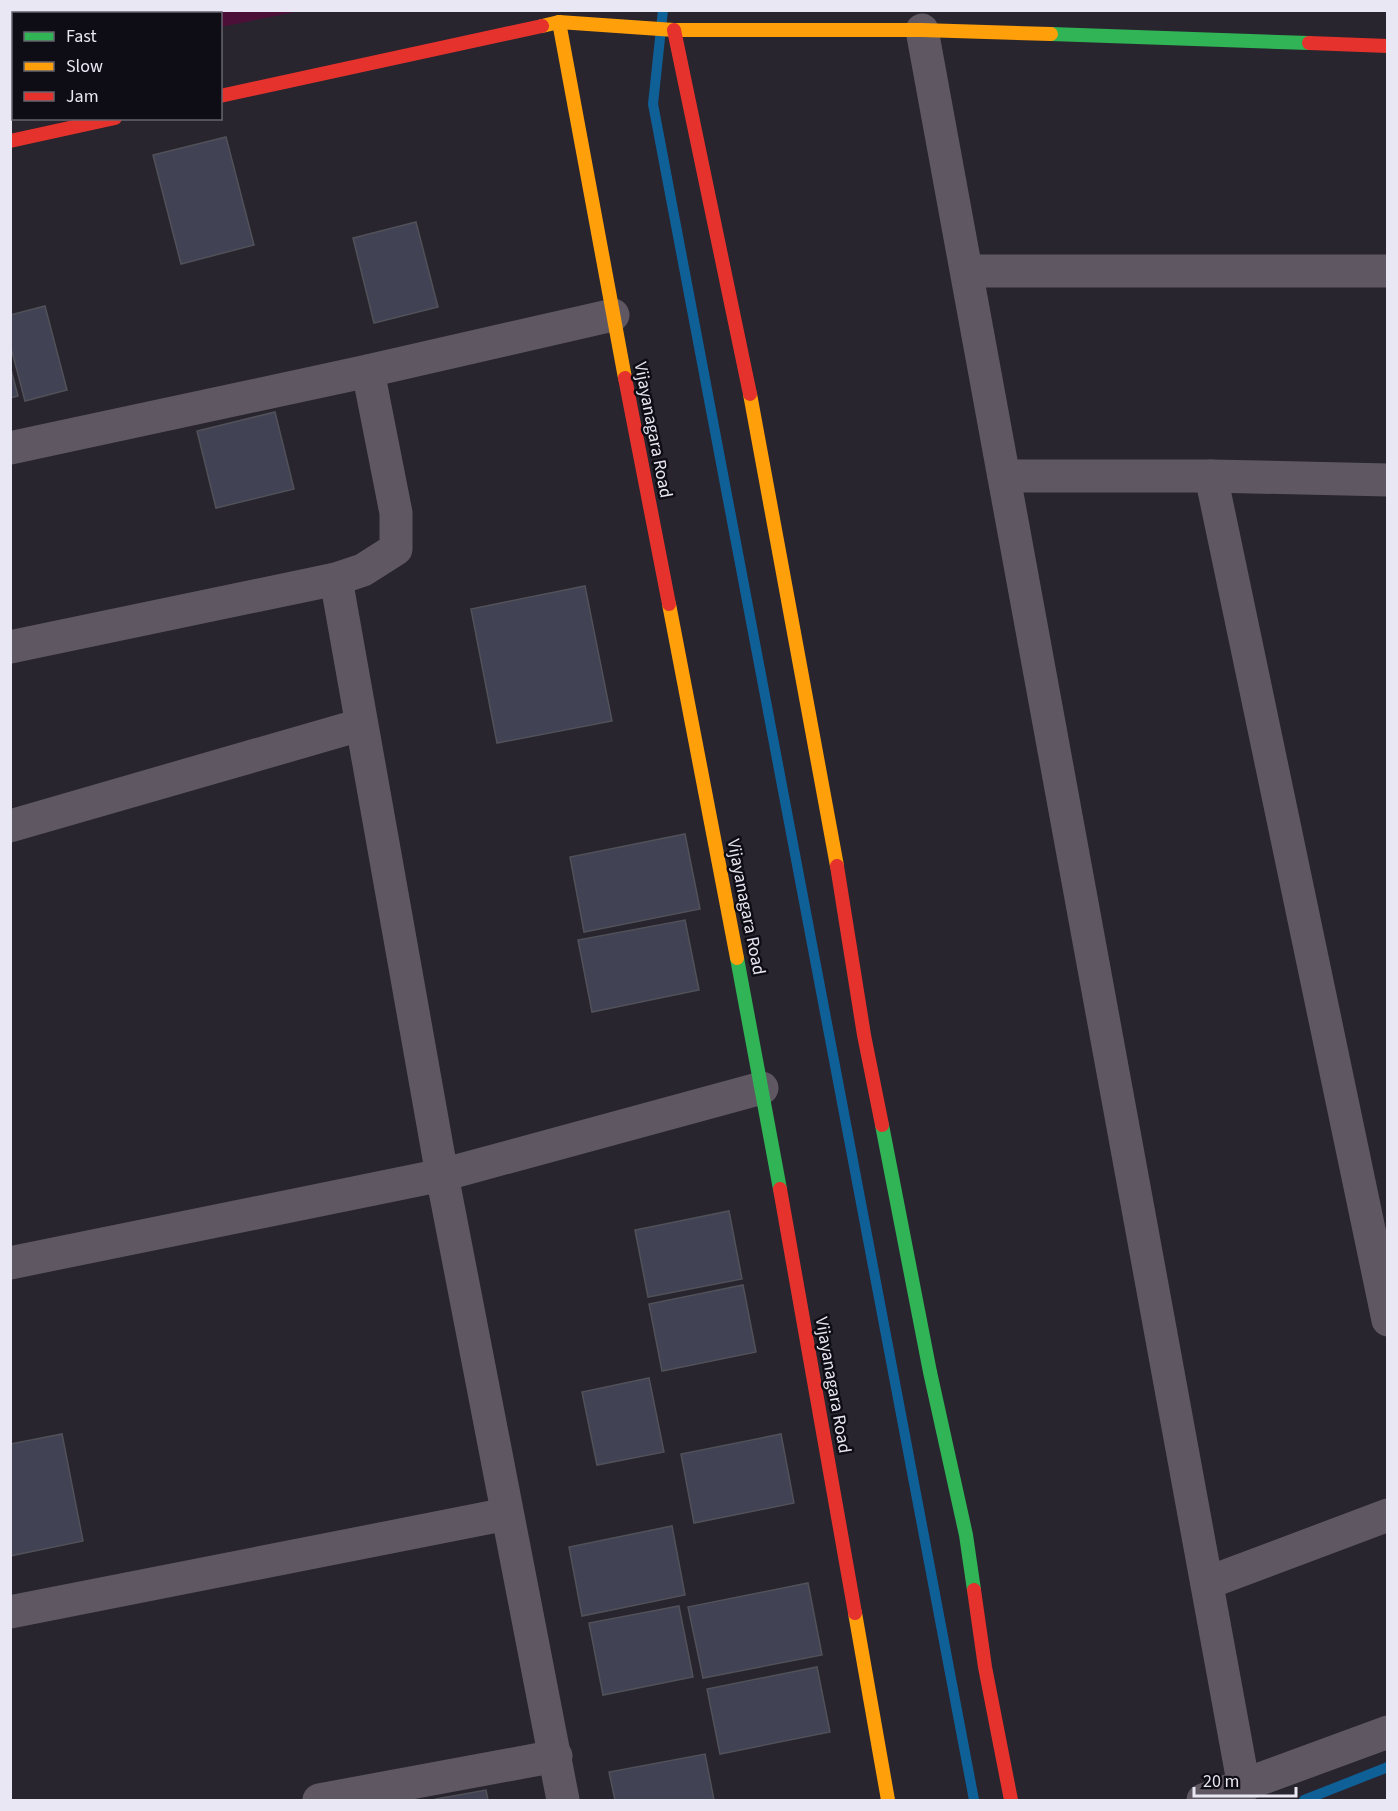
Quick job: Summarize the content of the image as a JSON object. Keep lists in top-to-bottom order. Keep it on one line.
{"streets":{"street":["Vijayanagara Road"]},"legend":["Fast","Slow","Jam"],"scale_bar":"20 m"}
